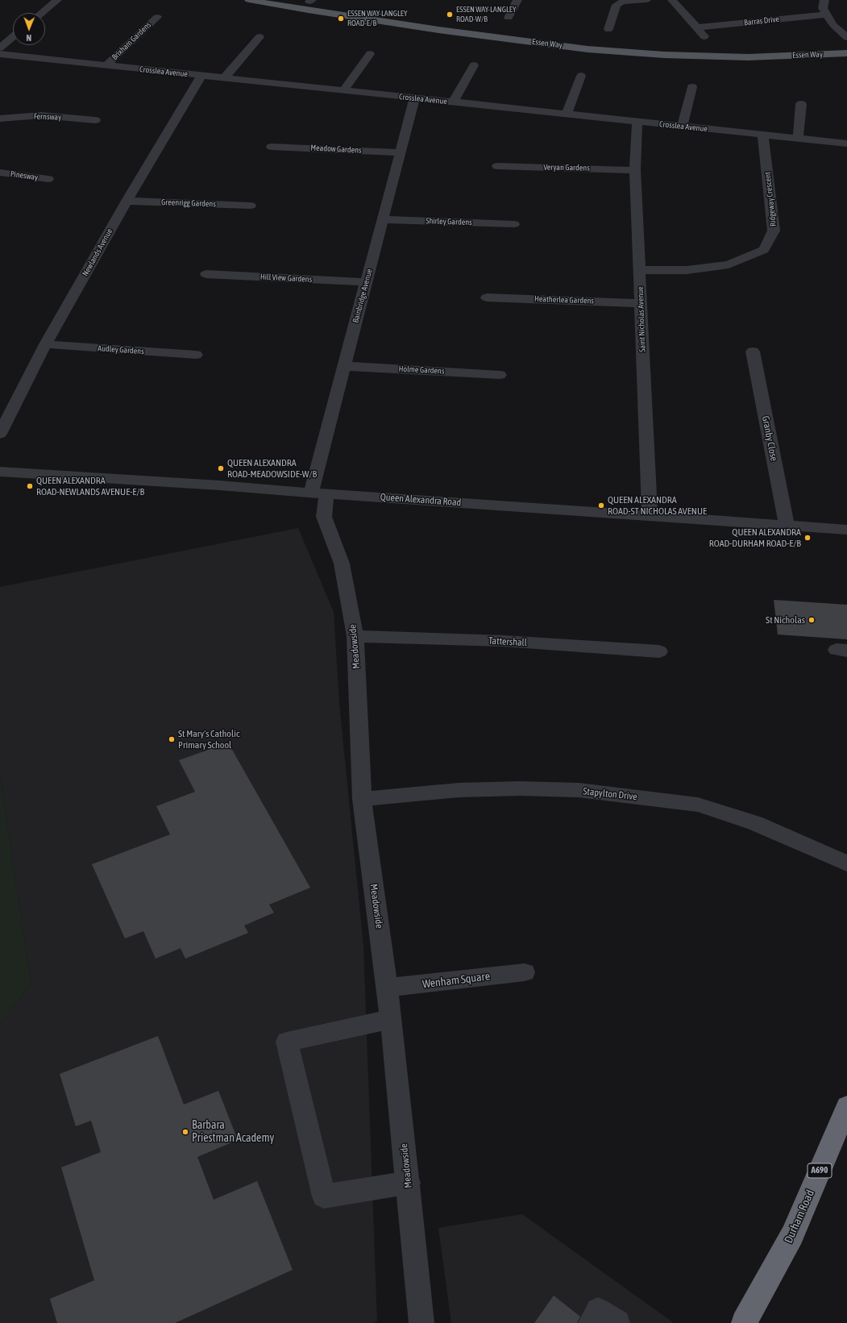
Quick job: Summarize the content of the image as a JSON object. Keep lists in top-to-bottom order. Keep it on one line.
{"streets":{"highway":["A690","Durham Road"],"main road":["Essen Way"],"street":["Barras Drive","Brixham Gardens","Crosslea Avenue","Fernsway","Meadow Gardens","Veryan Gardens","Pinesway","Ridgeway Crescent","Greenrigg Gardens","Shirley Gardens","Newlands Avenue","Hill View Gardens","Bainbridge Avenue","Heatherlea Gardens","Saint Nicholas Avenue","Audley Gardens","Holme Gardens","Granby Close","Queen Alexandra Road","Tattershall","Meadowside","Stapylton Drive","Wenham Square"]},"crossings":[["Brixham Gardens","Crosslea Avenue"],["Crosslea Avenue","Ridgeway Crescent"],["Crosslea Avenue","Newlands Avenue"],["Crosslea Avenue","Bainbridge Avenue"],["Crosslea Avenue","Saint Nicholas Avenue"],["Meadow Gardens","Bainbridge Avenue"],["Veryan Gardens","Saint Nicholas Avenue"],["Ridgeway Crescent","Saint Nicholas Avenue"],["Greenrigg Gardens","Newlands Avenue"],["Shirley Gardens","Bainbridge Avenue"],["Newlands Avenue","Audley Gardens"],["Hill View Gardens","Bainbridge Avenue"],["Bainbridge Avenue","Holme Gardens"],["Bainbridge Avenue","Queen Alexandra Road"],["Bainbridge Avenue","Meadowside"],["Heatherlea Gardens","Saint Nicholas Avenue"],["Saint Nicholas Avenue","Queen Alexandra Road"],["Granby Close","Queen Alexandra Road"],["Queen Alexandra Road","Meadowside"],["Tattershall","Meadowside"],["Meadowside","Stapylton Drive"],["Meadowside","Wenham Square"]],"places":["ESSEN WAY-LANGLEY ROAD-W/B","ESSEN WAY-LANGLEY ROAD-E/B","QUEEN ALEXANDRA ROAD-MEADOWSIDE-W/B","QUEEN ALEXANDRA ROAD-NEWLANDS AVENUE-E/B","QUEEN ALEXANDRA ROAD-ST NICHOLAS AVENUE","QUEEN ALEXANDRA ROAD-DURHAM ROAD-E/B","St Nicholas","St Mary's Catholic Primary School","Barbara Priestman Academy"],"north":"bottom"}
